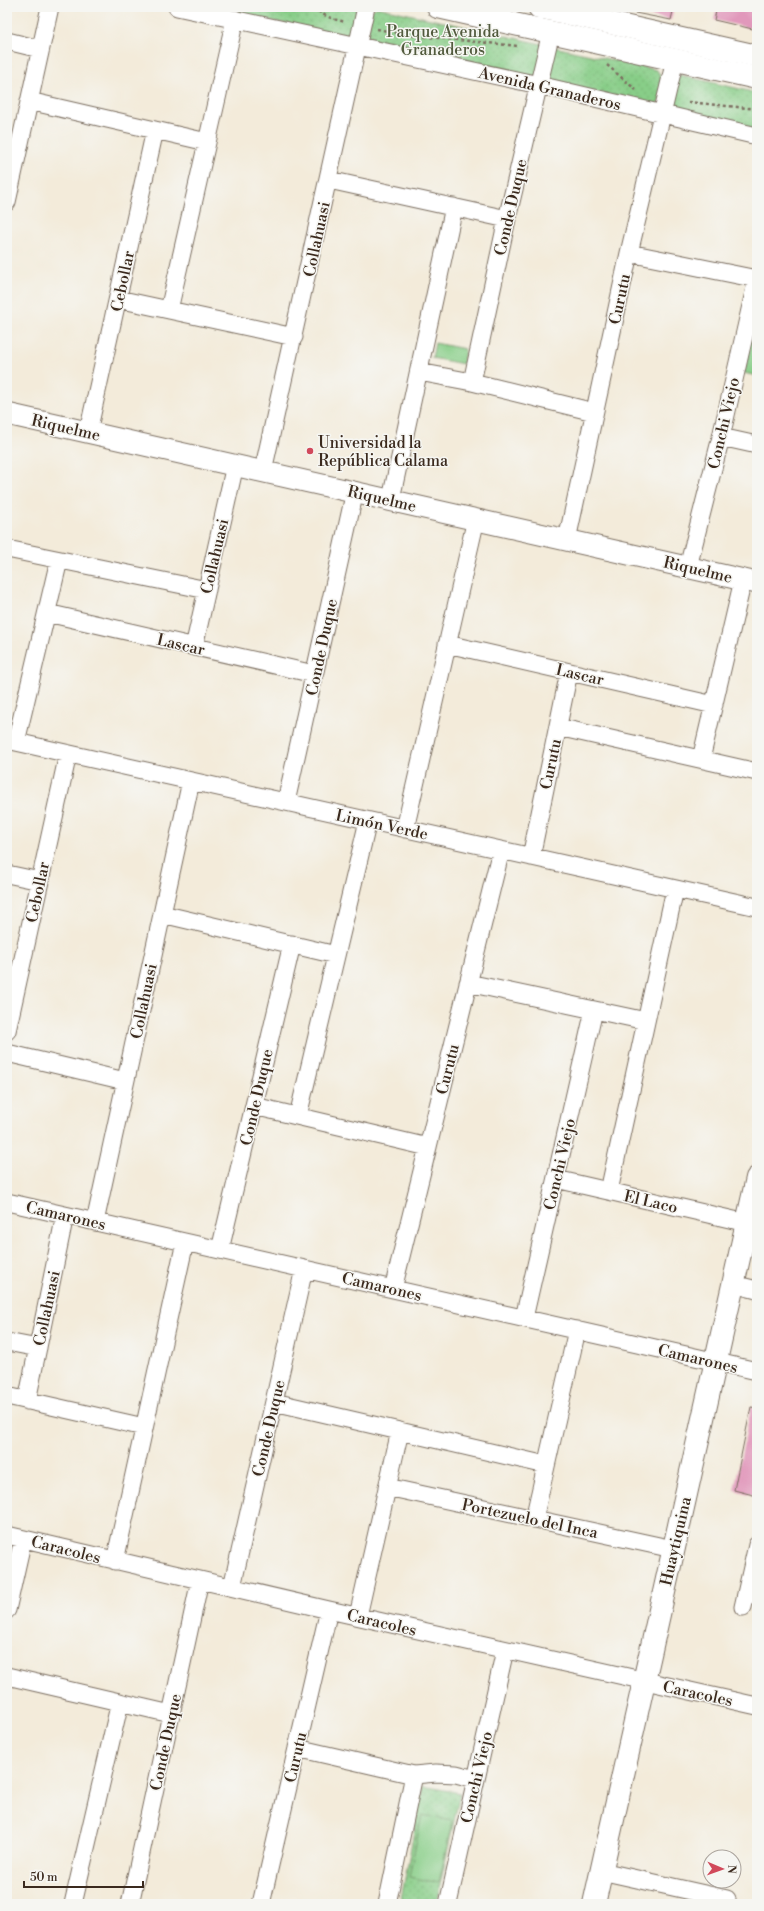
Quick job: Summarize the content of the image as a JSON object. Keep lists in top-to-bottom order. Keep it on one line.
{"streets":{"main road":["Huaytiquina"],"street":["Avenida Granaderos","Conde Duque","Collahuasi","Cebollar","Curutu","Conchi Viejo","Riquelme","Lascar","Limón Verde","El Laco","Camarones","Portezuelo del Inca","Caracoles"]},"crossings":[["Avenida Granaderos","Conde Duque"],["Avenida Granaderos","Collahuasi"],["Avenida Granaderos","Curutu"],["Conde Duque","Riquelme"],["Conde Duque","Lascar"],["Conde Duque","Limón Verde"],["Conde Duque","Camarones"],["Conde Duque","Caracoles"],["Collahuasi","Riquelme"],["Collahuasi","Lascar"],["Collahuasi","Limón Verde"],["Collahuasi","Camarones"],["Cebollar","Riquelme"],["Cebollar","Limón Verde"],["Curutu","Riquelme"],["Curutu","Lascar"],["Curutu","Limón Verde"],["Curutu","Camarones"],["Curutu","Caracoles"],["Conchi Viejo","Riquelme"],["Conchi Viejo","El Laco"],["Conchi Viejo","Camarones"],["Conchi Viejo","Caracoles"],["El Laco","Huaytiquina"],["Camarones","Huaytiquina"],["Portezuelo del Inca","Huaytiquina"],["Huaytiquina","Caracoles"]],"parks":["Parque Avenida Granaderos"],"places":["Universidad la República Calama"],"scale_bar":"50 m","north":"right"}
